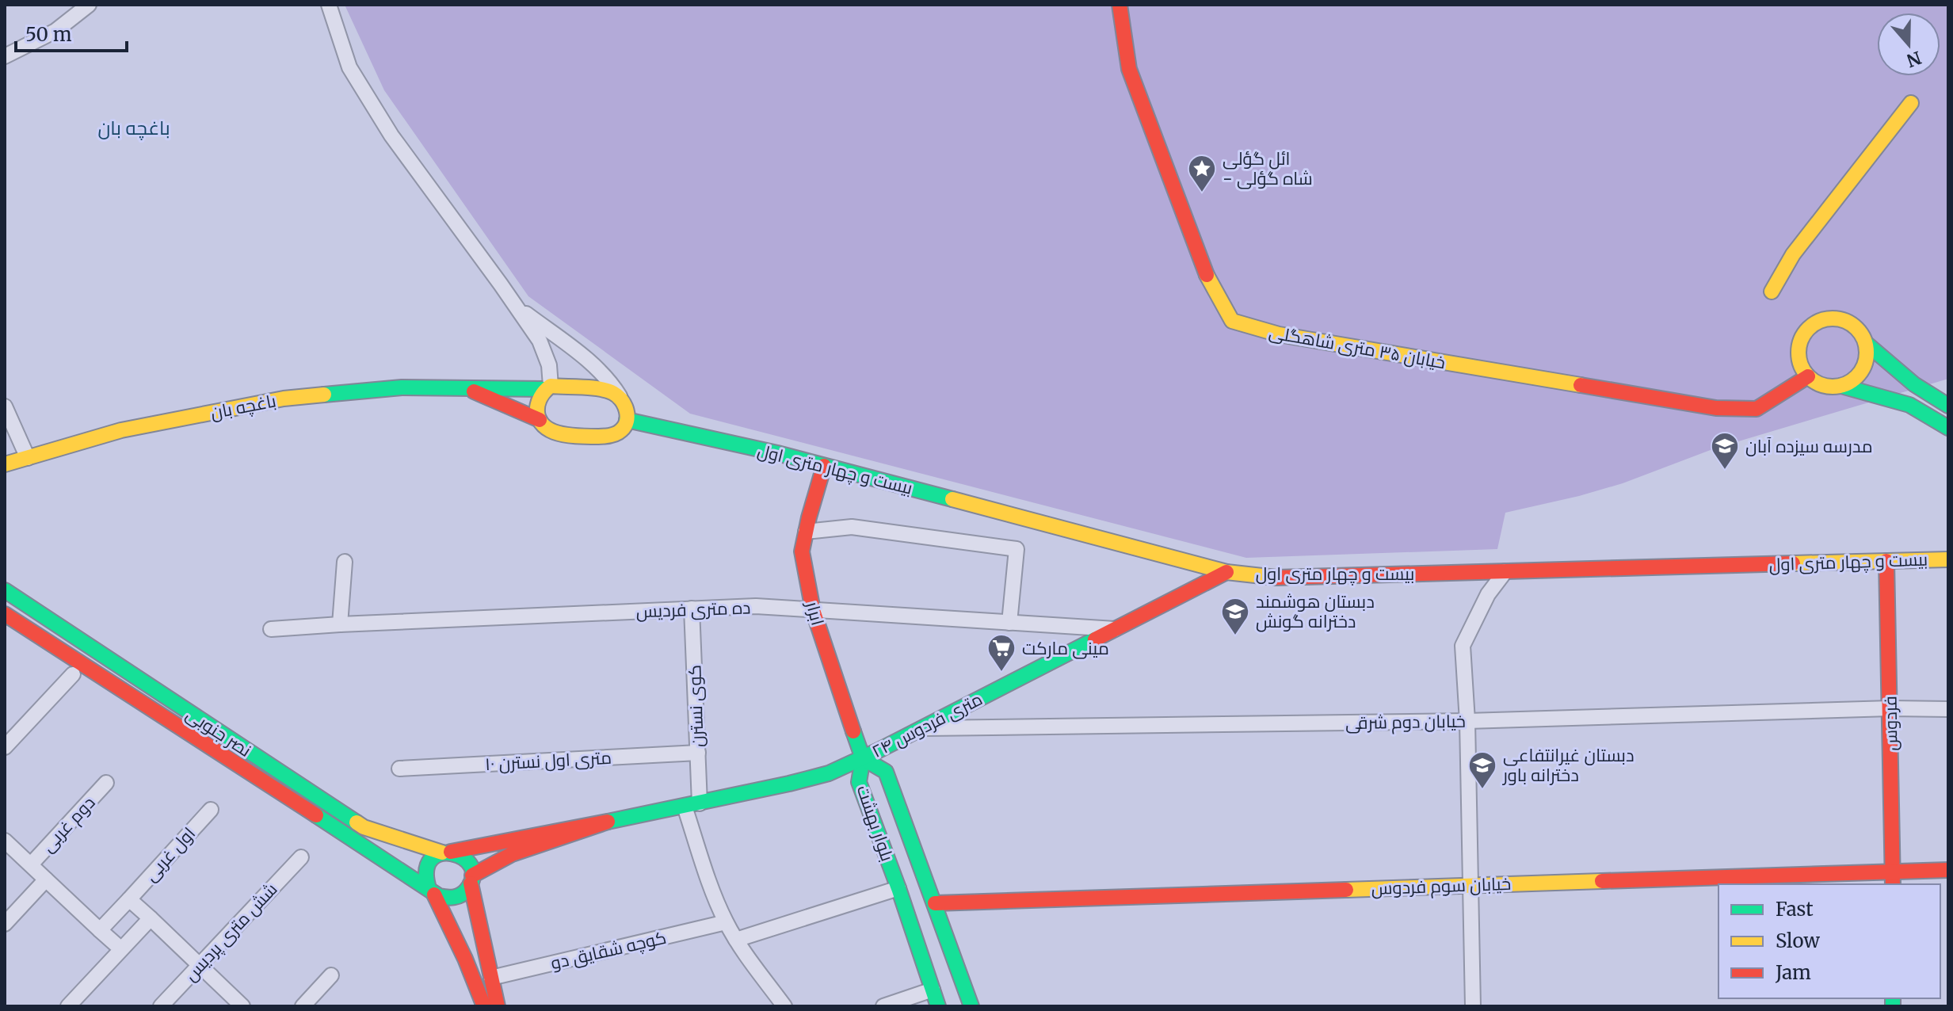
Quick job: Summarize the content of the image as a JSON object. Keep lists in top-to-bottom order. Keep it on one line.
{"streets":{"main road":["خیابان ۳۵ متری شاهگلی","باغچه بان","بیست و چهار متری اول","ابرار","فردوس","۲۴ متری فردوس","نصر جنوبی","بلوار بهشت","خیابان سوم فردوس"],"street":["ده متری فردیس","کوی نسترن","خیابان دوم شرقی","۱۰ متری اول نسترن","دوم غربی","اول غربی","شش متری پردیس","کوچه شقایق دو"]},"crossings":[["بیست و چهار متری اول","ابرار"],["بیست و چهار متری اول","فردوس"],["بیست و چهار متری اول","۲۴ متری فردوس"],["ده متری فردیس","ابرار"],["ده متری فردیس","کوی نسترن"],["ده متری فردیس","۲۴ متری فردوس"],["ابرار","۲۴ متری فردوس"],["ابرار","بلوار بهشت"],["کوی نسترن","۲۴ متری فردوس"],["کوی نسترن","۱۰ متری اول نسترن"],["خیابان دوم شرقی","فردوس"],["خیابان دوم شرقی","۲۴ متری فردوس"],["فردوس","خیابان سوم فردوس"],["۲۴ متری فردوس","نصر جنوبی"],["۲۴ متری فردوس","بلوار بهشت"],["بلوار بهشت","خیابان سوم فردوس"]],"districts":["باغچه بان"],"places":{"place":["ائل گؤلی - شاه گؤلی"],"school or university":["مدرسه سیزده آبان","دبستان هوشمند دخترانه گونش","دبستان غیرانتفاعی دخترانه باور"],"supermarket":["مینی مارکت"]},"legend":["Fast","Slow","Jam"],"scale_bar":"50 m","north":"bottom"}
